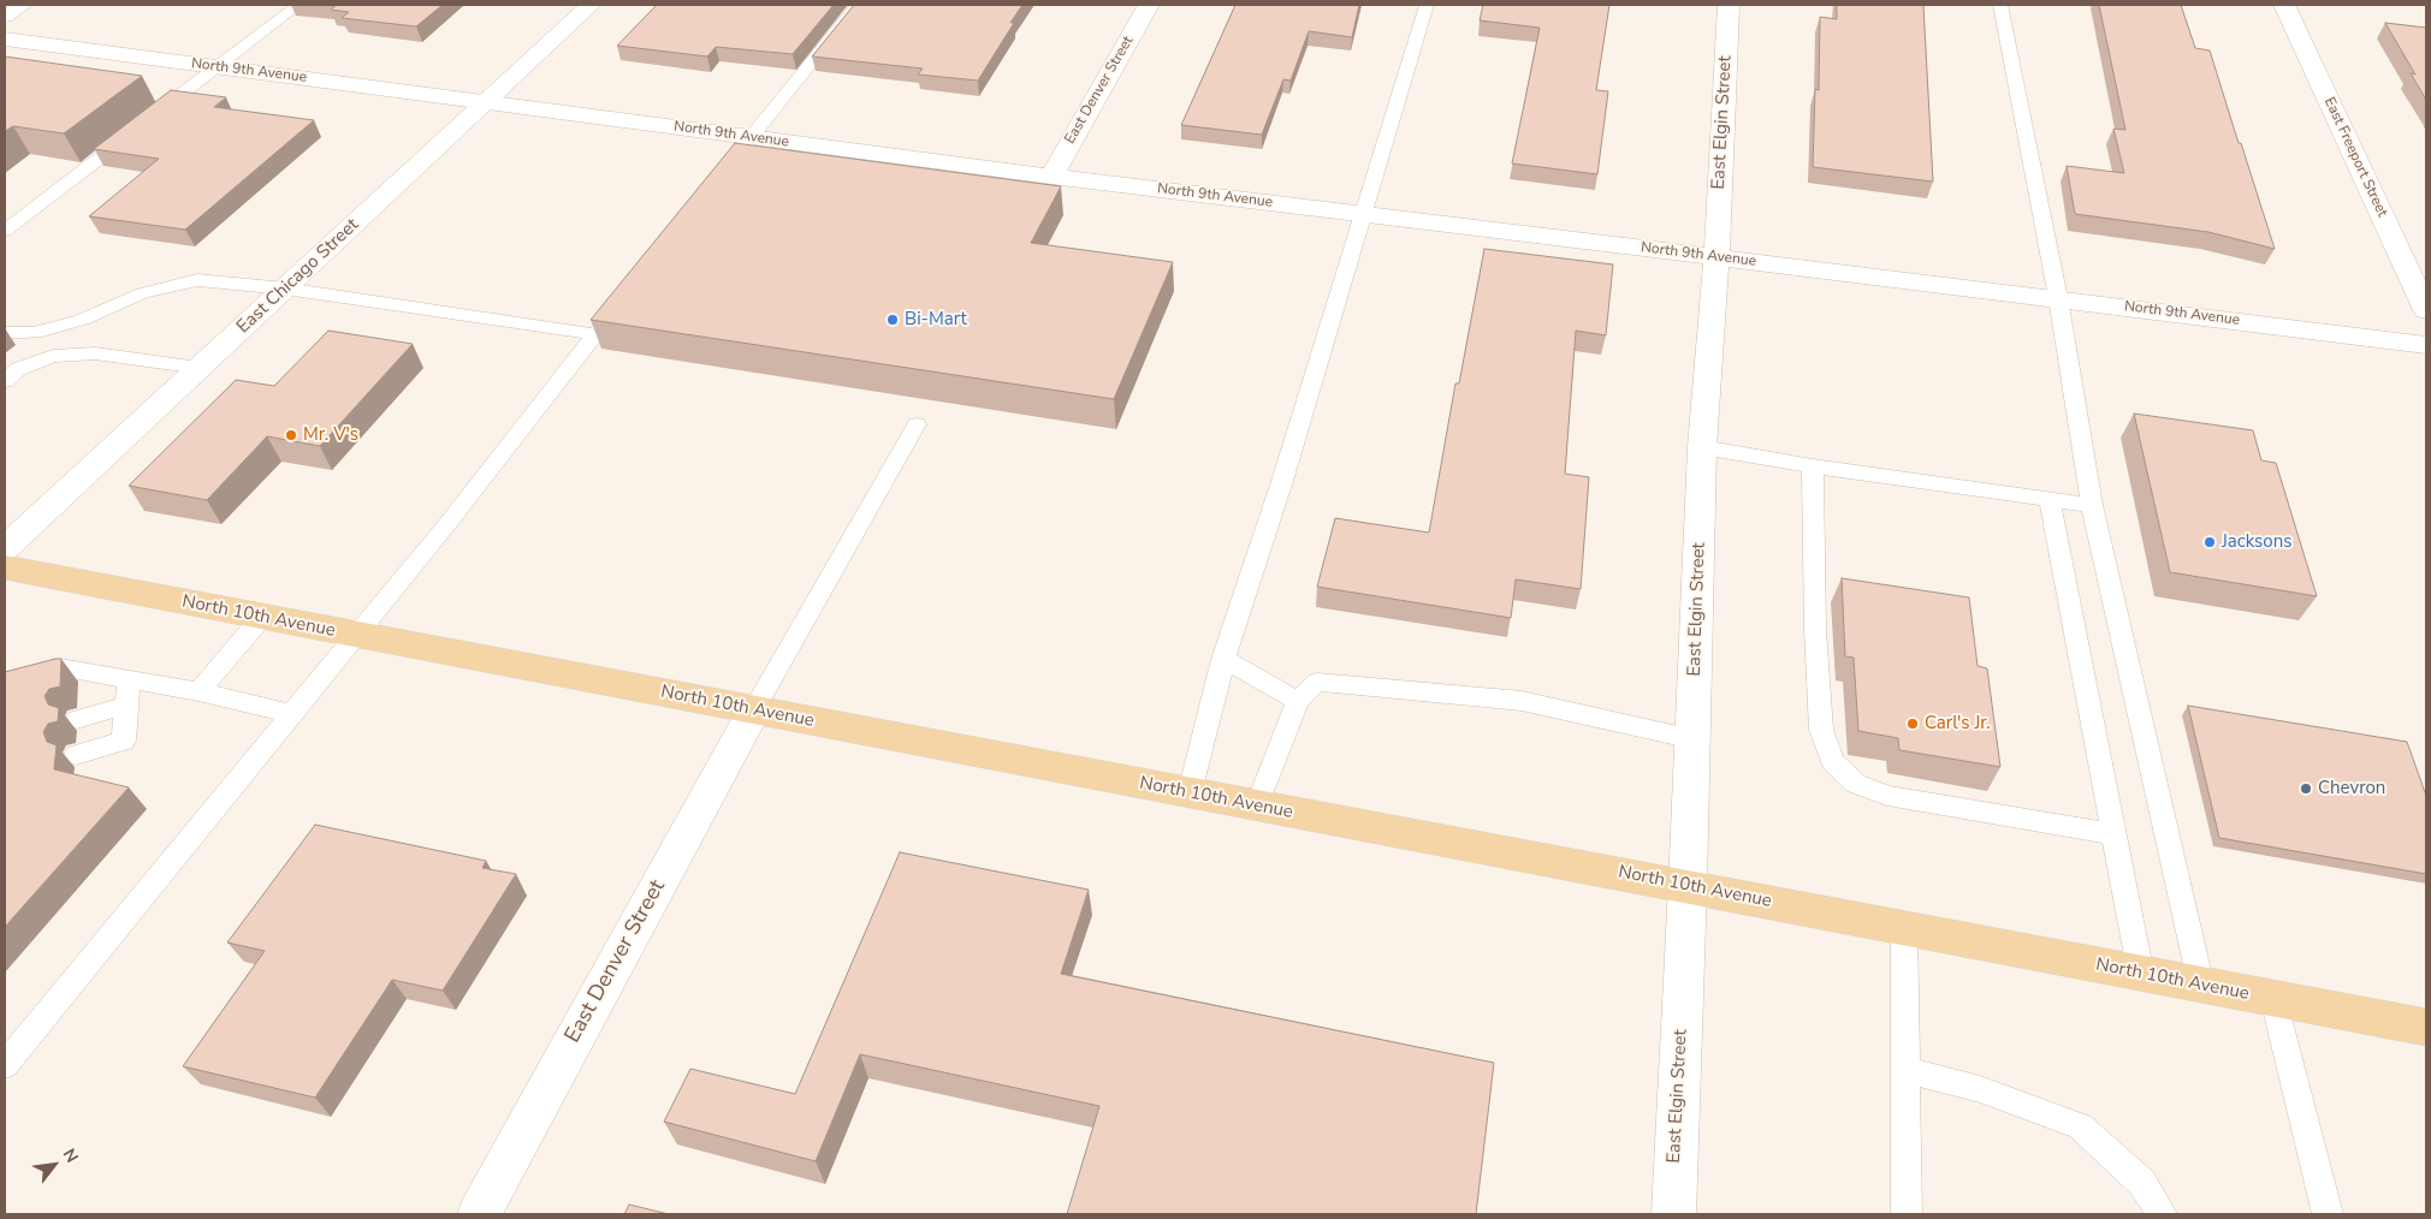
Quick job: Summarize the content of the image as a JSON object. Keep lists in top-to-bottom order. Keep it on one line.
{"streets":{"main road":["North 10th Avenue"],"street":["North 9th Avenue","East Denver Street","East Elgin Street","East Freeport Street","East Chicago Street"]},"crossings":[["North 9th Avenue","East Denver Street"],["North 9th Avenue","East Elgin Street"],["North 9th Avenue","East Chicago Street"],["East Denver Street","North 10th Avenue"],["East Elgin Street","North 10th Avenue"]],"places":["Bi-Mart","Mr. V's","Jacksons","Carl's Jr.","Chevron"],"north":"top right"}
